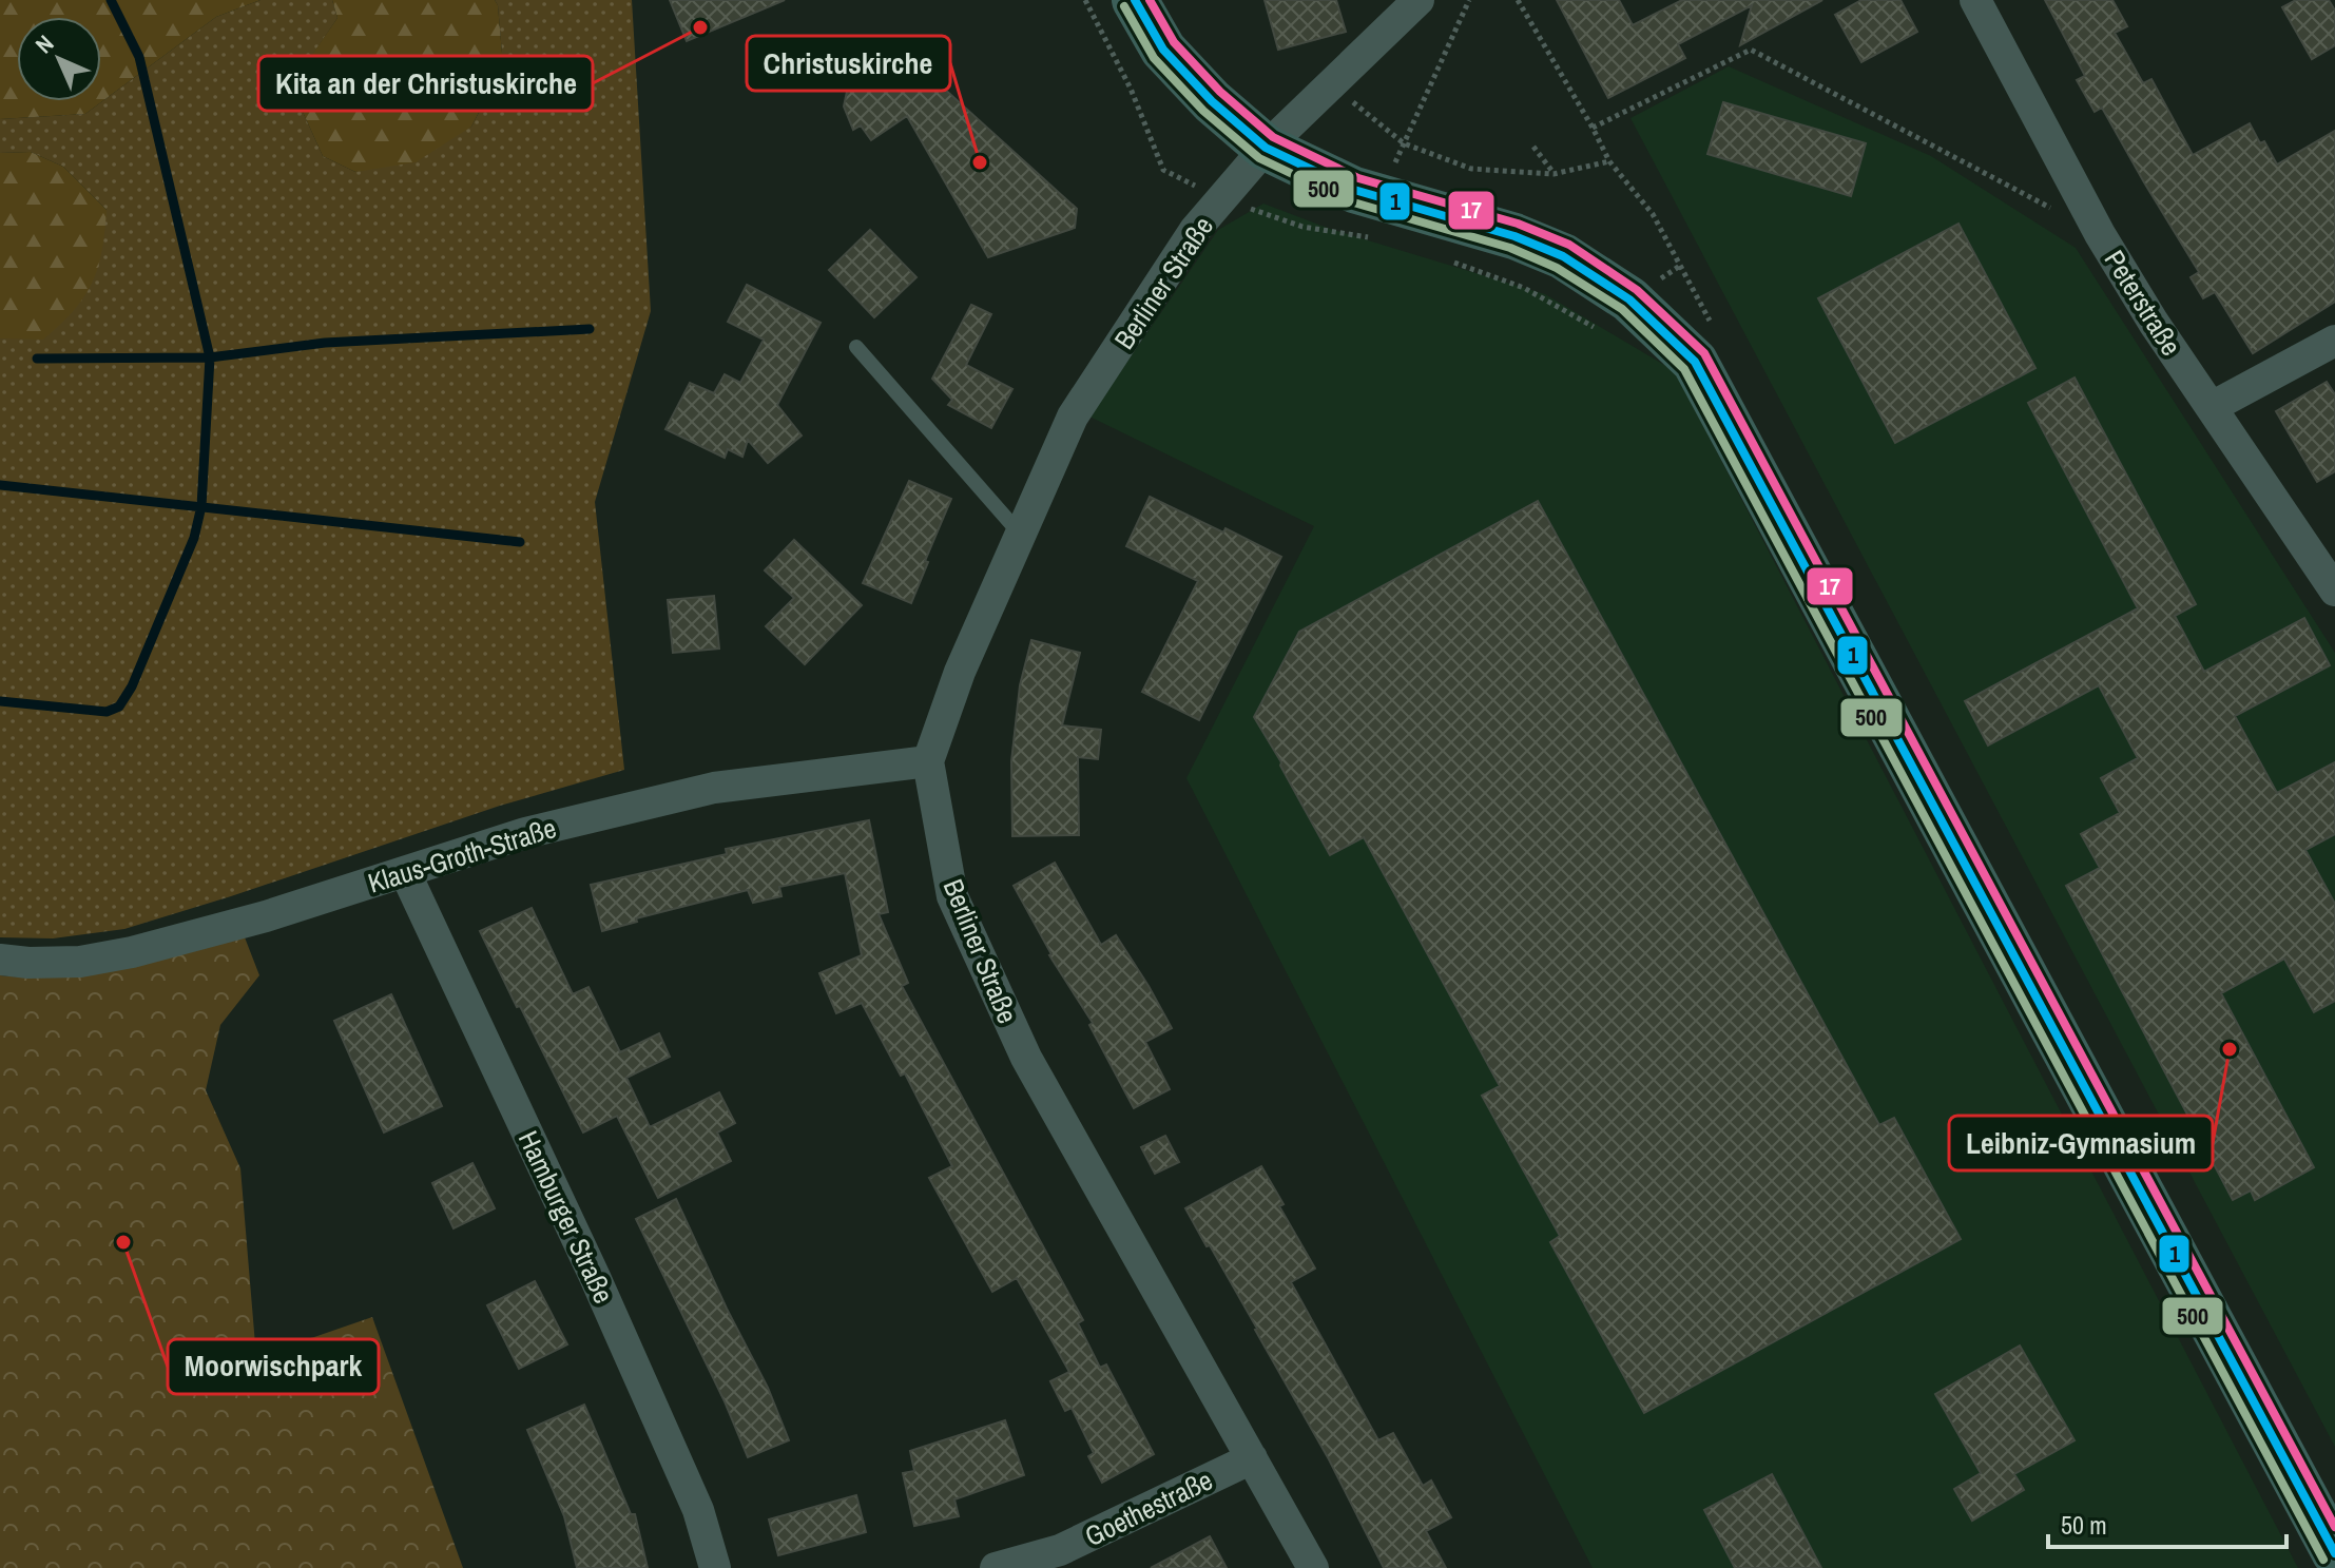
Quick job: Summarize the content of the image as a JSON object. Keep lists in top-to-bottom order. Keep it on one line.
{"streets":{"street":["Berliner Straße","Peterstraße","Klaus-Groth-Straße","Hamburger Straße","Goethestraße"]},"crossings":[["Berliner Straße","Klaus-Groth-Straße"],["Berliner Straße","Goethestraße"],["Klaus-Groth-Straße","Hamburger Straße"]],"places":["Kita an der Christuskirche","Christuskirche","Leibniz-Gymnasium","Moorwischpark"],"lines":["transit line 1","transit line 17","transit line 500"],"scale_bar":"50 m","north":"top left"}
